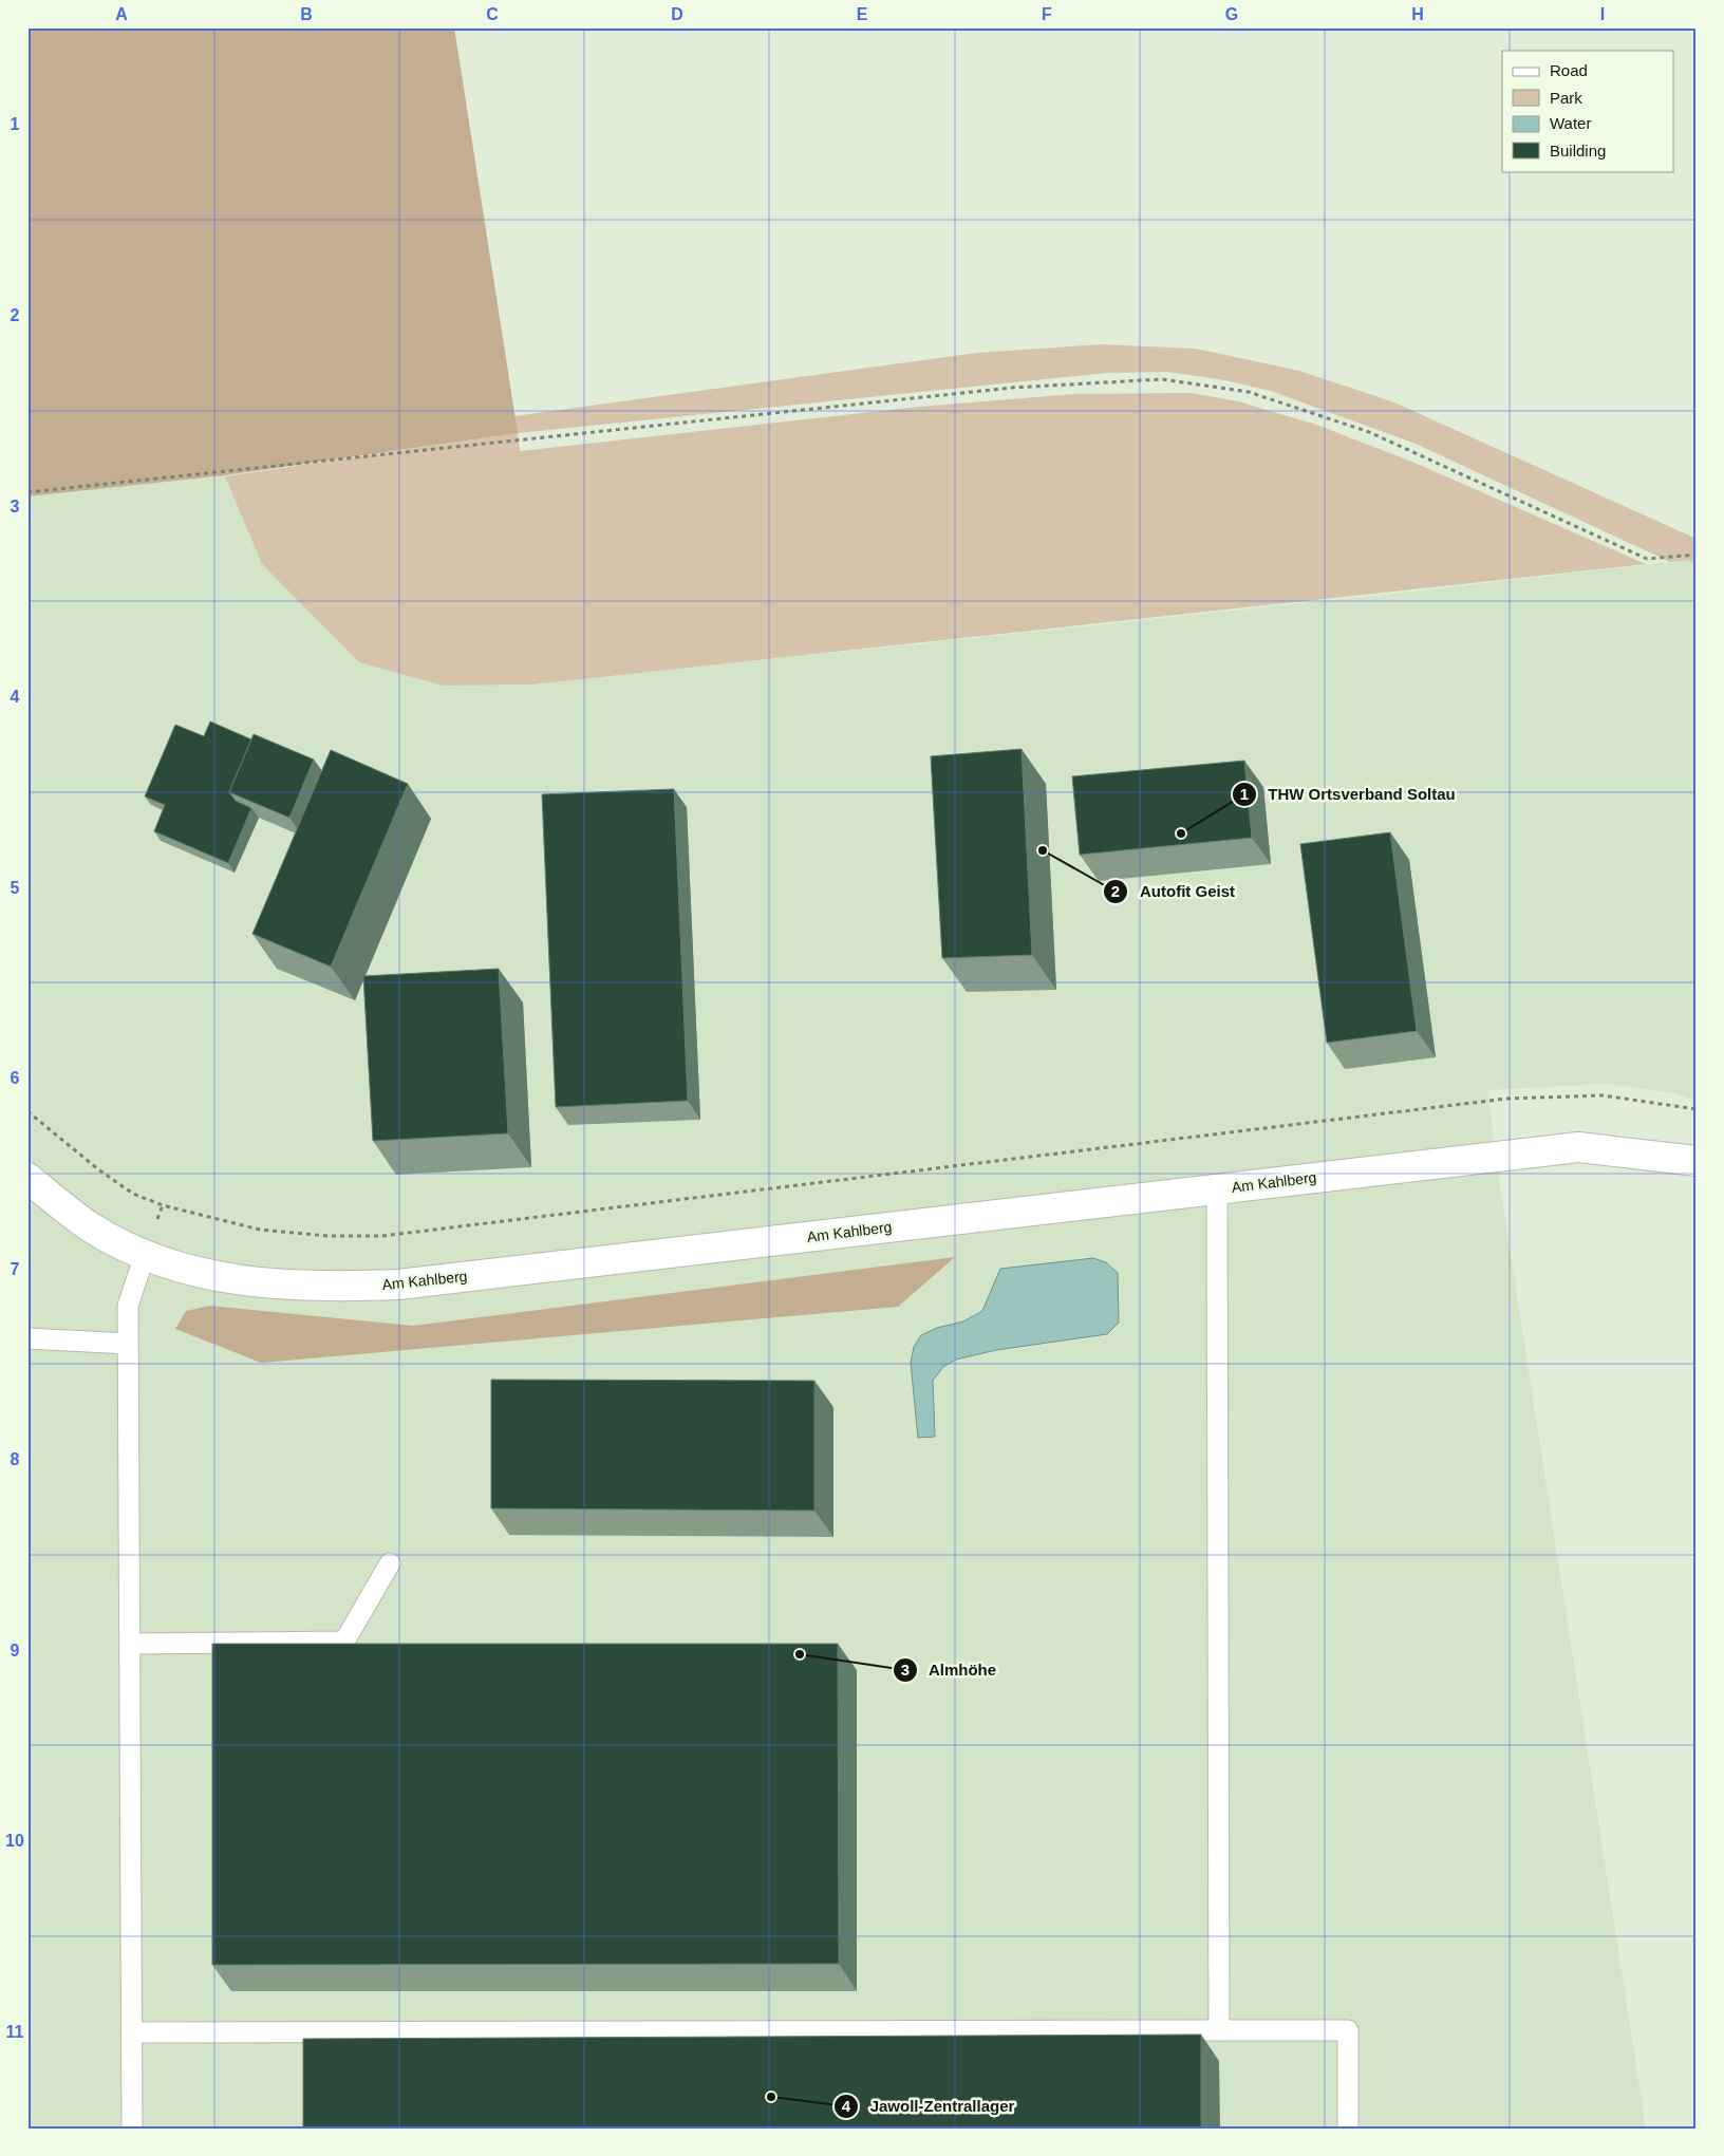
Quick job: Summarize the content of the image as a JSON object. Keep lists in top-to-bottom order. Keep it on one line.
{"streets":{"street":["Am Kahlberg"]},"places":["THW Ortsverband Soltau","Autofit Geist","Almhöhe","Jawoll-Zentrallager"],"legend":["Road","Park","Water","Building"],"grid":{"columns":["A","B","C","D","E","F","G","H","I"],"rows":["1","2","3","4","5","6","7","8","9","10","11"]}}
